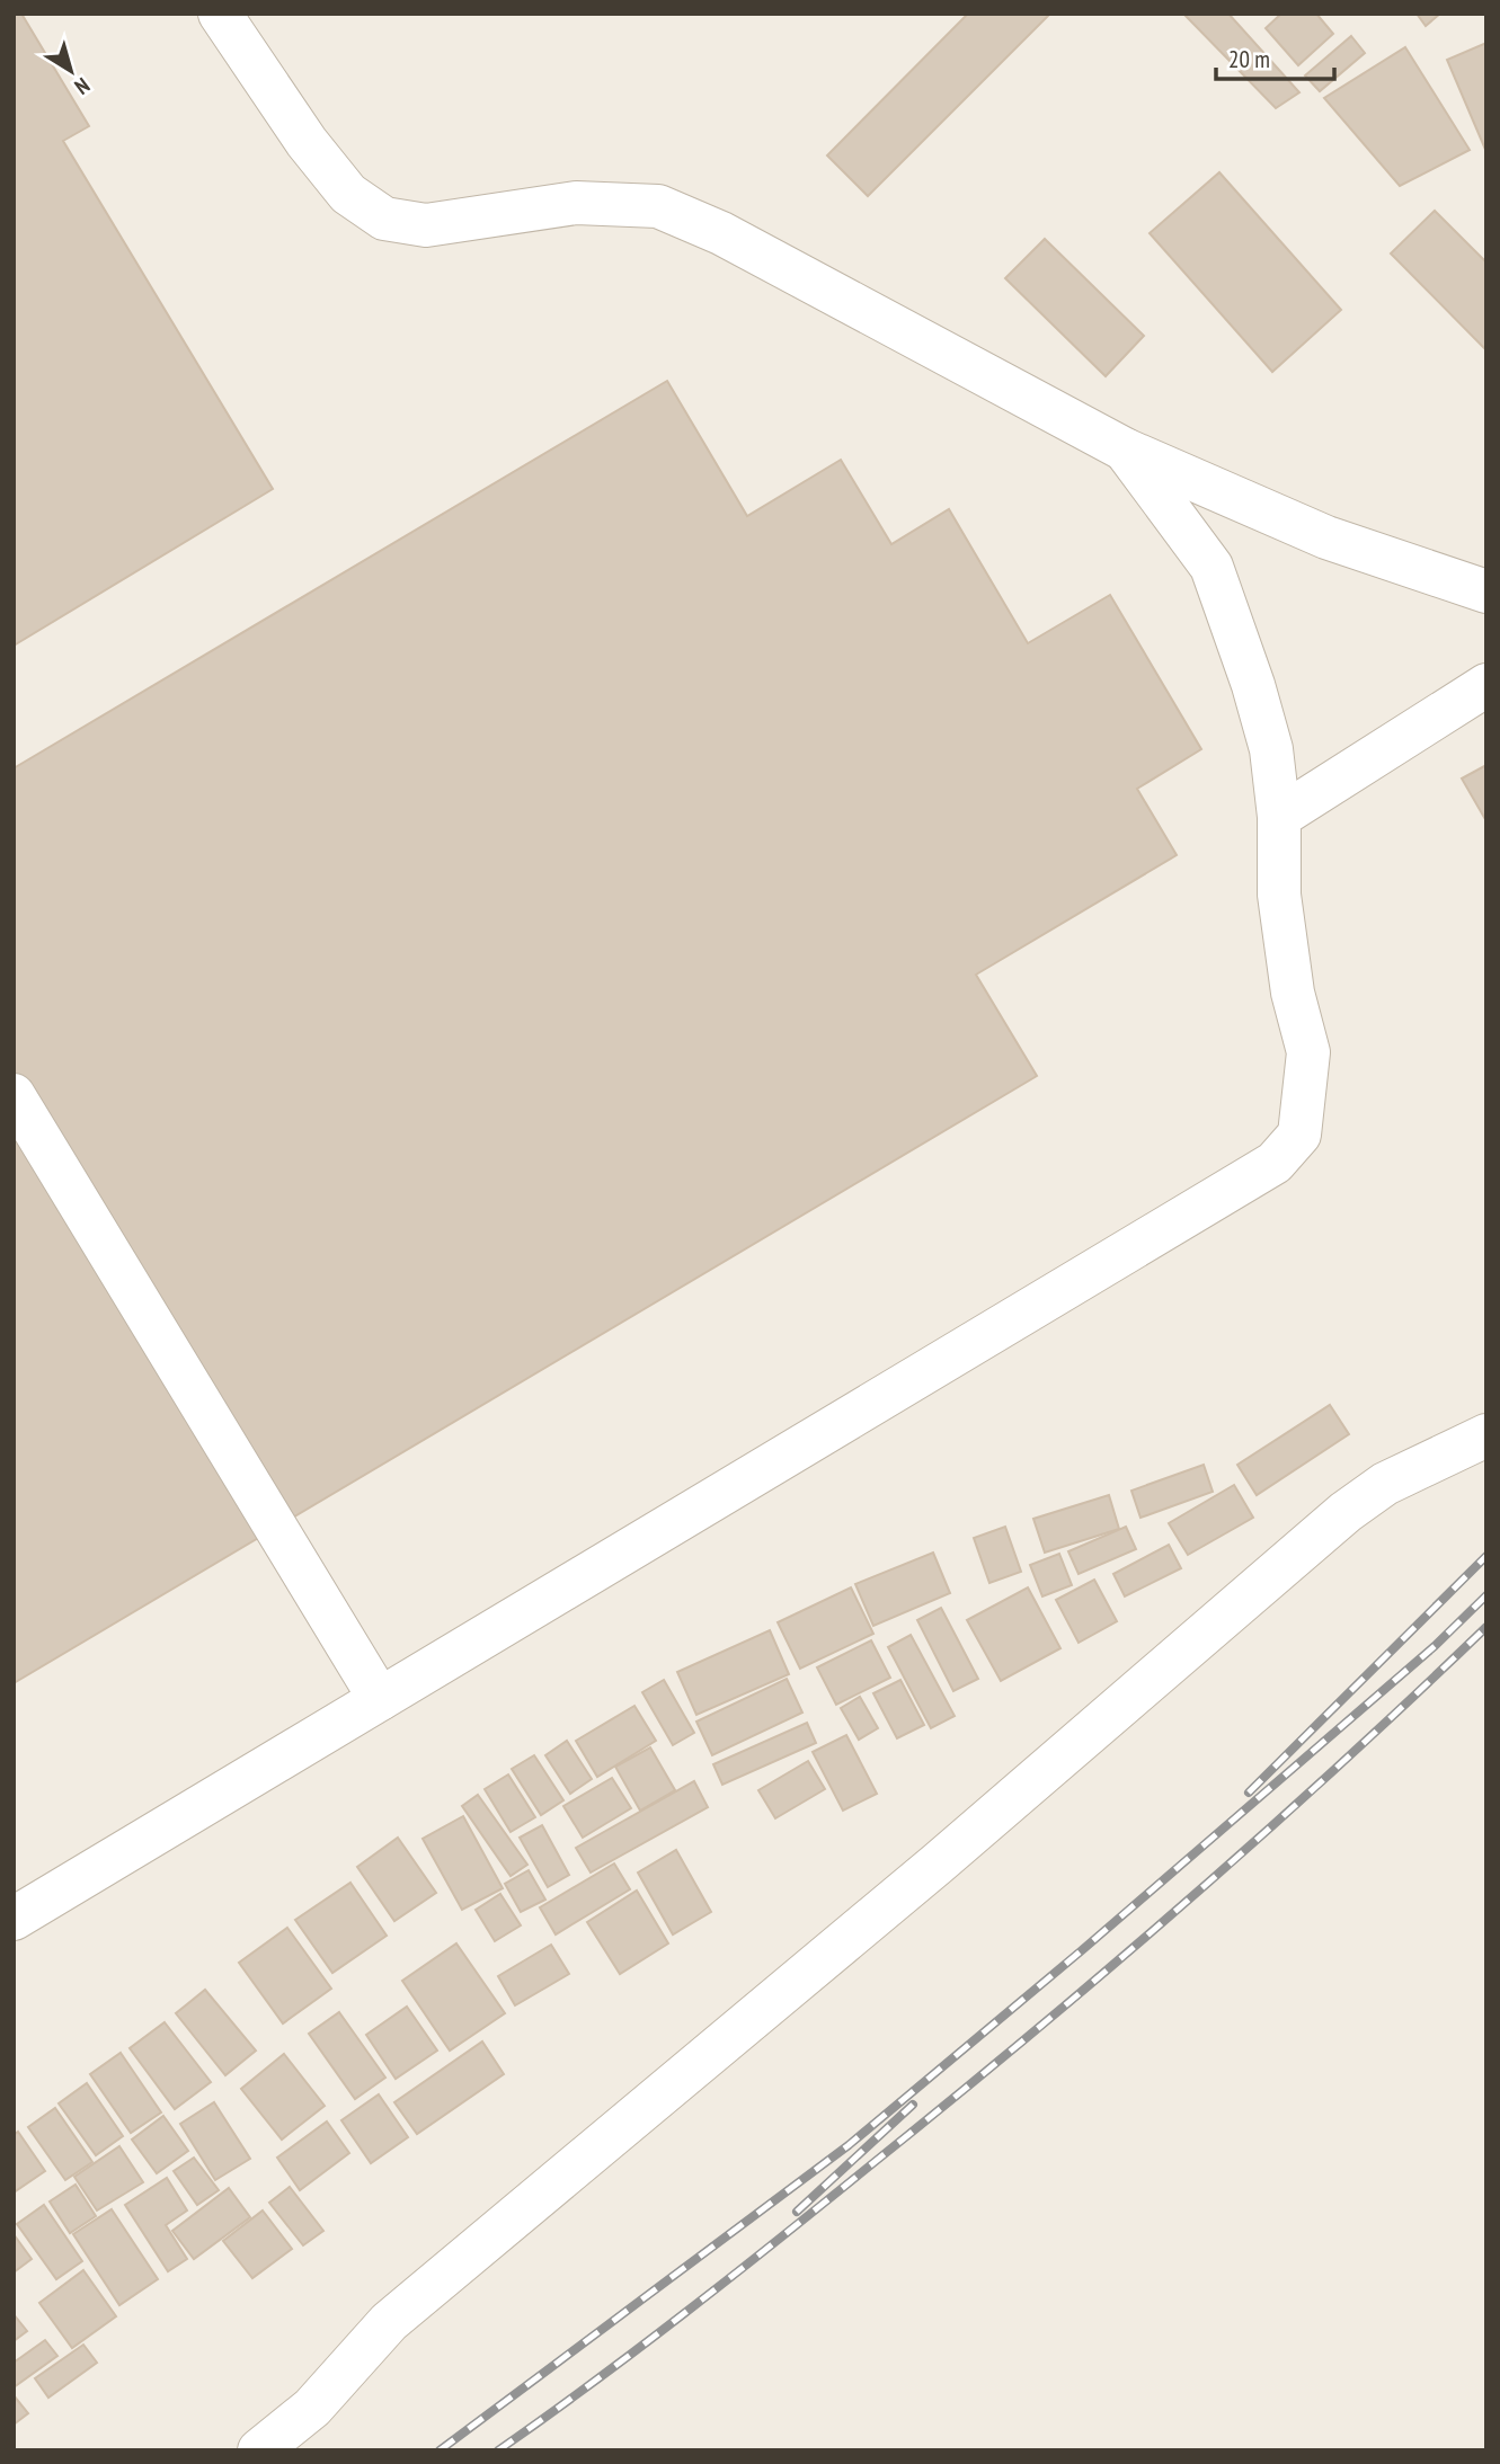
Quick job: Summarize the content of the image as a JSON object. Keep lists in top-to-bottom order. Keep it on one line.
{"scale_bar":"20 m","north":"bottom right"}
